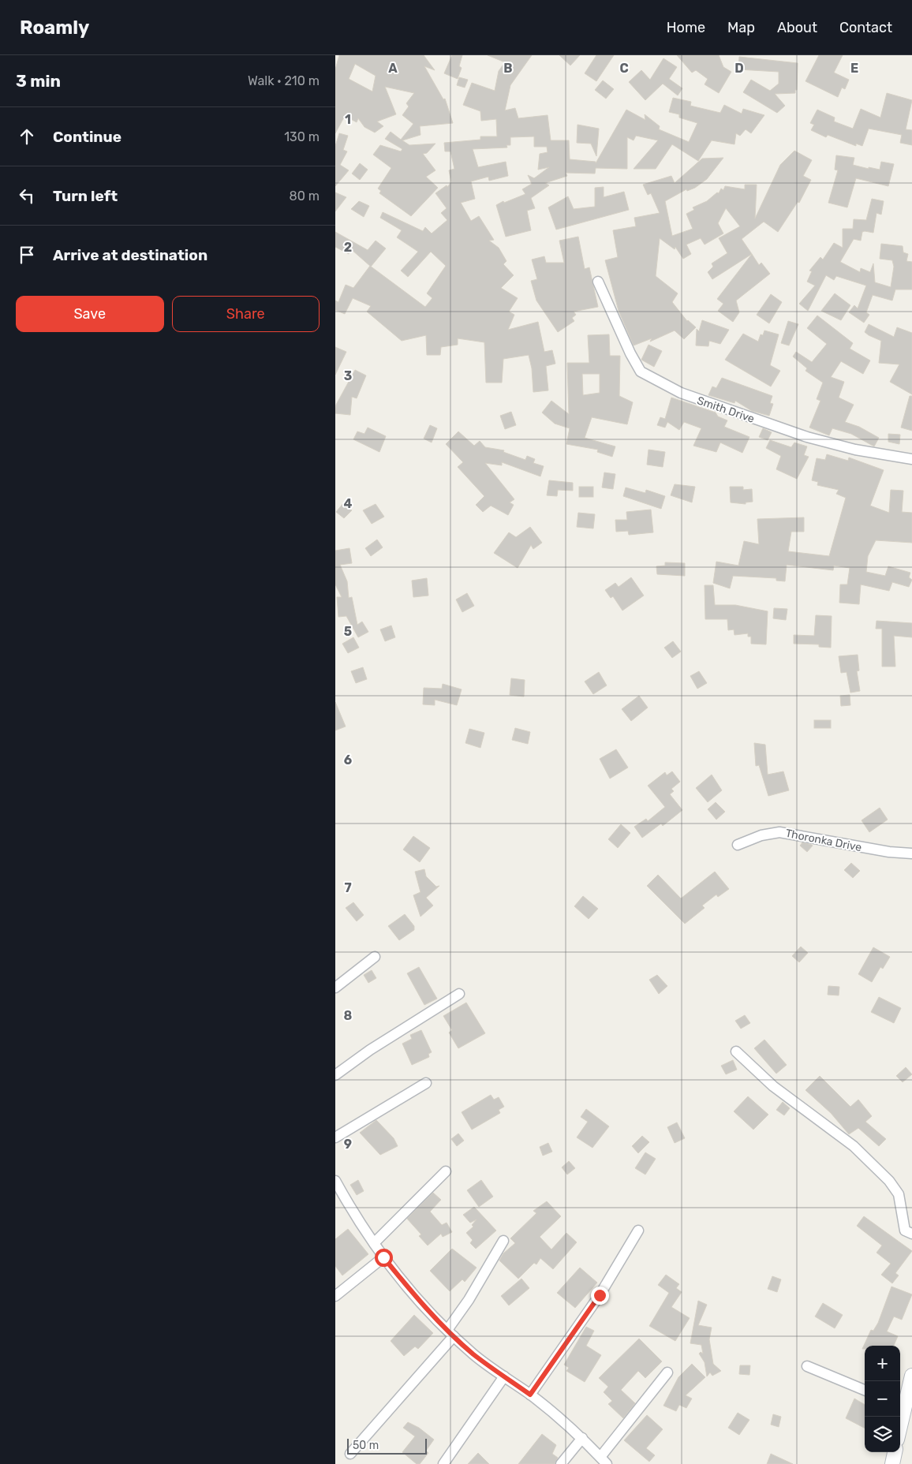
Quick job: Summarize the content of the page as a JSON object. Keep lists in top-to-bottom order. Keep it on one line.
{"streets":{"street":["Smith Drive","Thoronka Drive"]},"scale_bar":"50 m","page":{"header":"Roamly","nav":["Home","Map","About","Contact"],"heading":["3 min","Walk · 210 m"],"list":[["Continue","130 m"],["Turn left","80 m"],"Arrive at destination"],"buttons":["Save","Share"],"map_buttons":["+","−"],"scale":"50 m"},"grid":{"columns":["A","B","C","D","E"],"rows":["1","2","3","4","5","6","7","8","9"]}}
